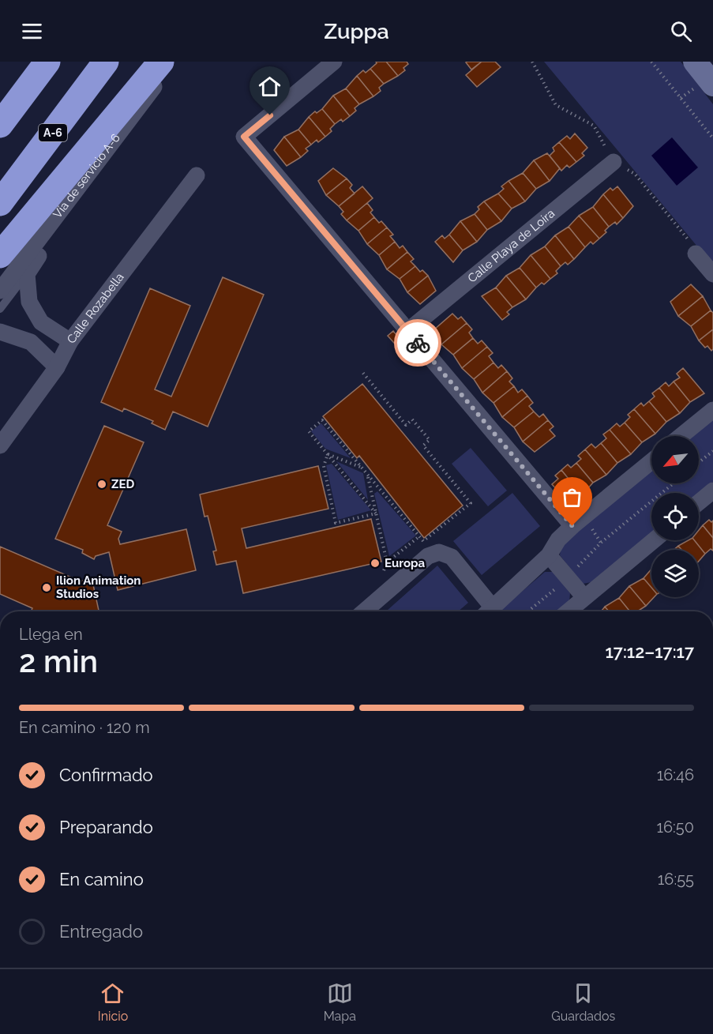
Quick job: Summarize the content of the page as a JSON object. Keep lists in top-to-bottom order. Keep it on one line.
{"streets":{"highway":["A-6"],"street":["Vía de servicio A-6","Calle Playa de Loira","Calle Rozabella"]},"places":["ZED","Europa","Ilion Animation Studios"],"north":"bottom left","page":{"header":"Zuppa","heading":["2 min","Llega en","17:12–17:17"],"bar":"En camino · 120 m","list":[["Confirmado","16:46"],["Preparando","16:50"],["En camino","16:55"],"Entregado"],"tabs":["Inicio","Mapa","Guardados"]}}
